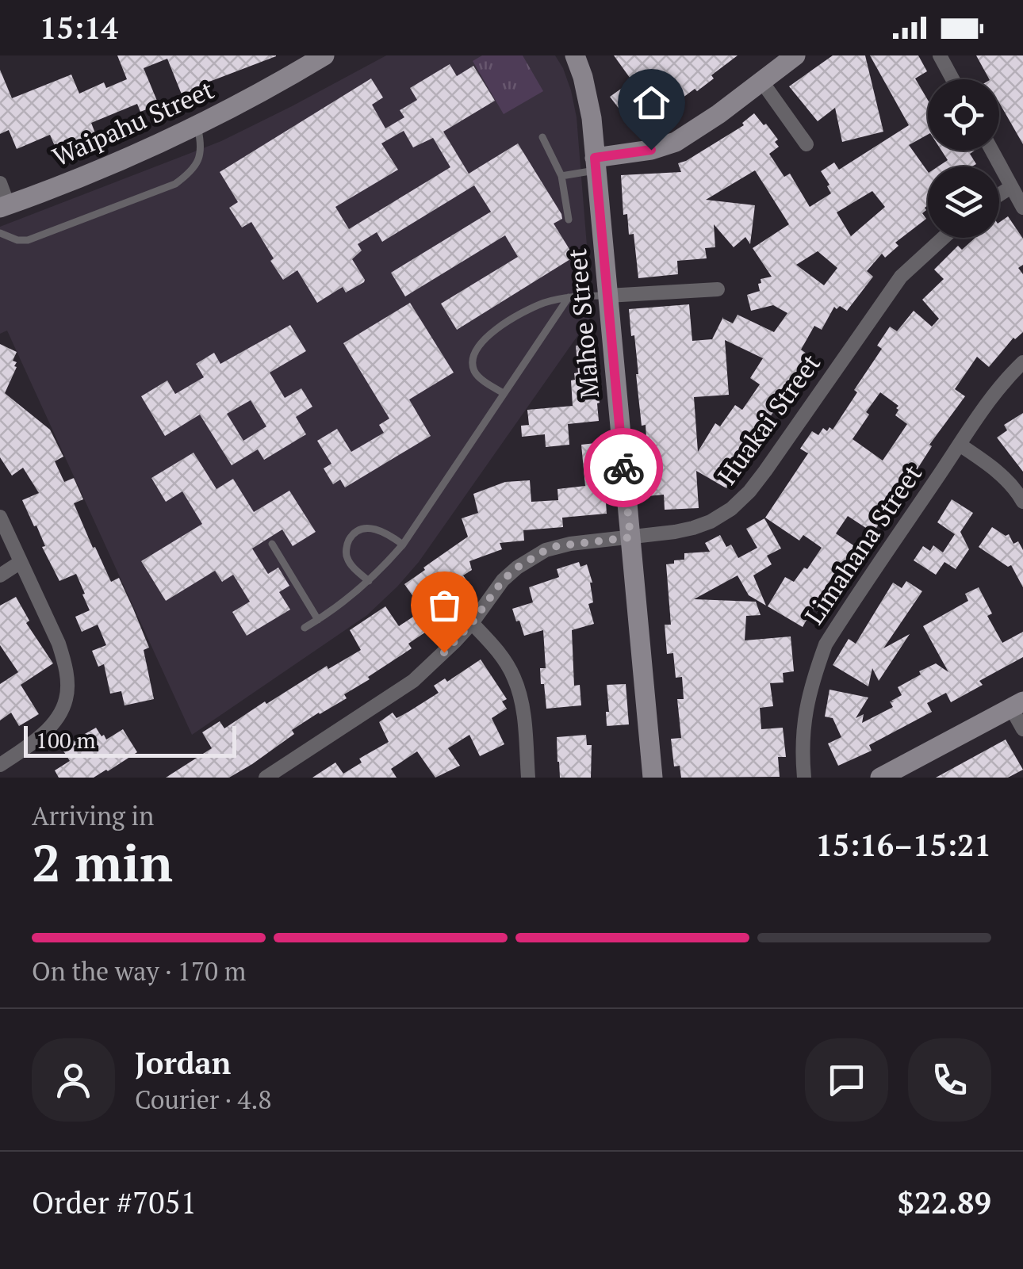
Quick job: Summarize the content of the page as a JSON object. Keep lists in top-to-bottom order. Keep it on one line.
{"streets":{"street":["Waipahu Street","Mahoe Street","Huakai Street","Limahana Street"]},"crossings":[["Mahoe Street","Huakai Street"]],"scale_bar":"100 m","page":{"status":"15:14","scale":"100 m","heading":["2 min","Arriving in","15:16–15:21"],"panel":["Jordan","Courier · 4.8","Order #7051","$22.89"],"bar":"On the way · 170 m"}}
